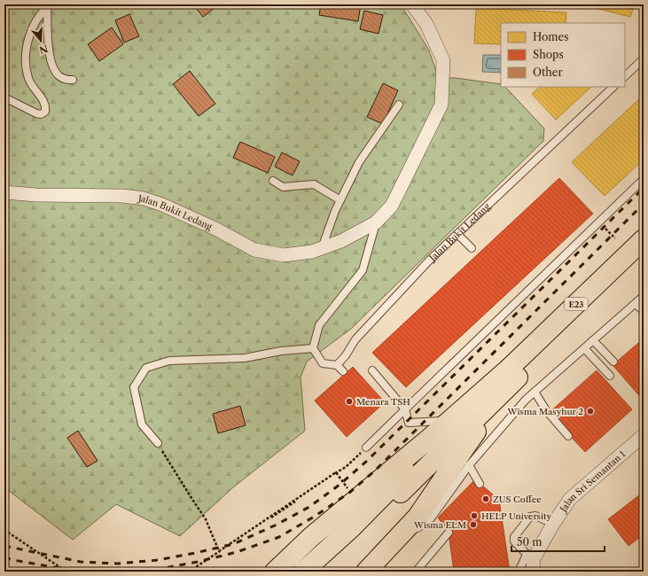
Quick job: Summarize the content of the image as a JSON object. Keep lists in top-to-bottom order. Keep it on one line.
{"streets":{"main road":["E23"],"street":["Jalan Bukit Ledang","Jalan Sri Semantan 1"]},"places":["Menara TSH","Wisma Masyhur 2","ZUS Coffee","HELP University","Wisma ELM"],"legend":["Homes","Shops","Other"],"scale_bar":"50 m","north":"bottom"}
